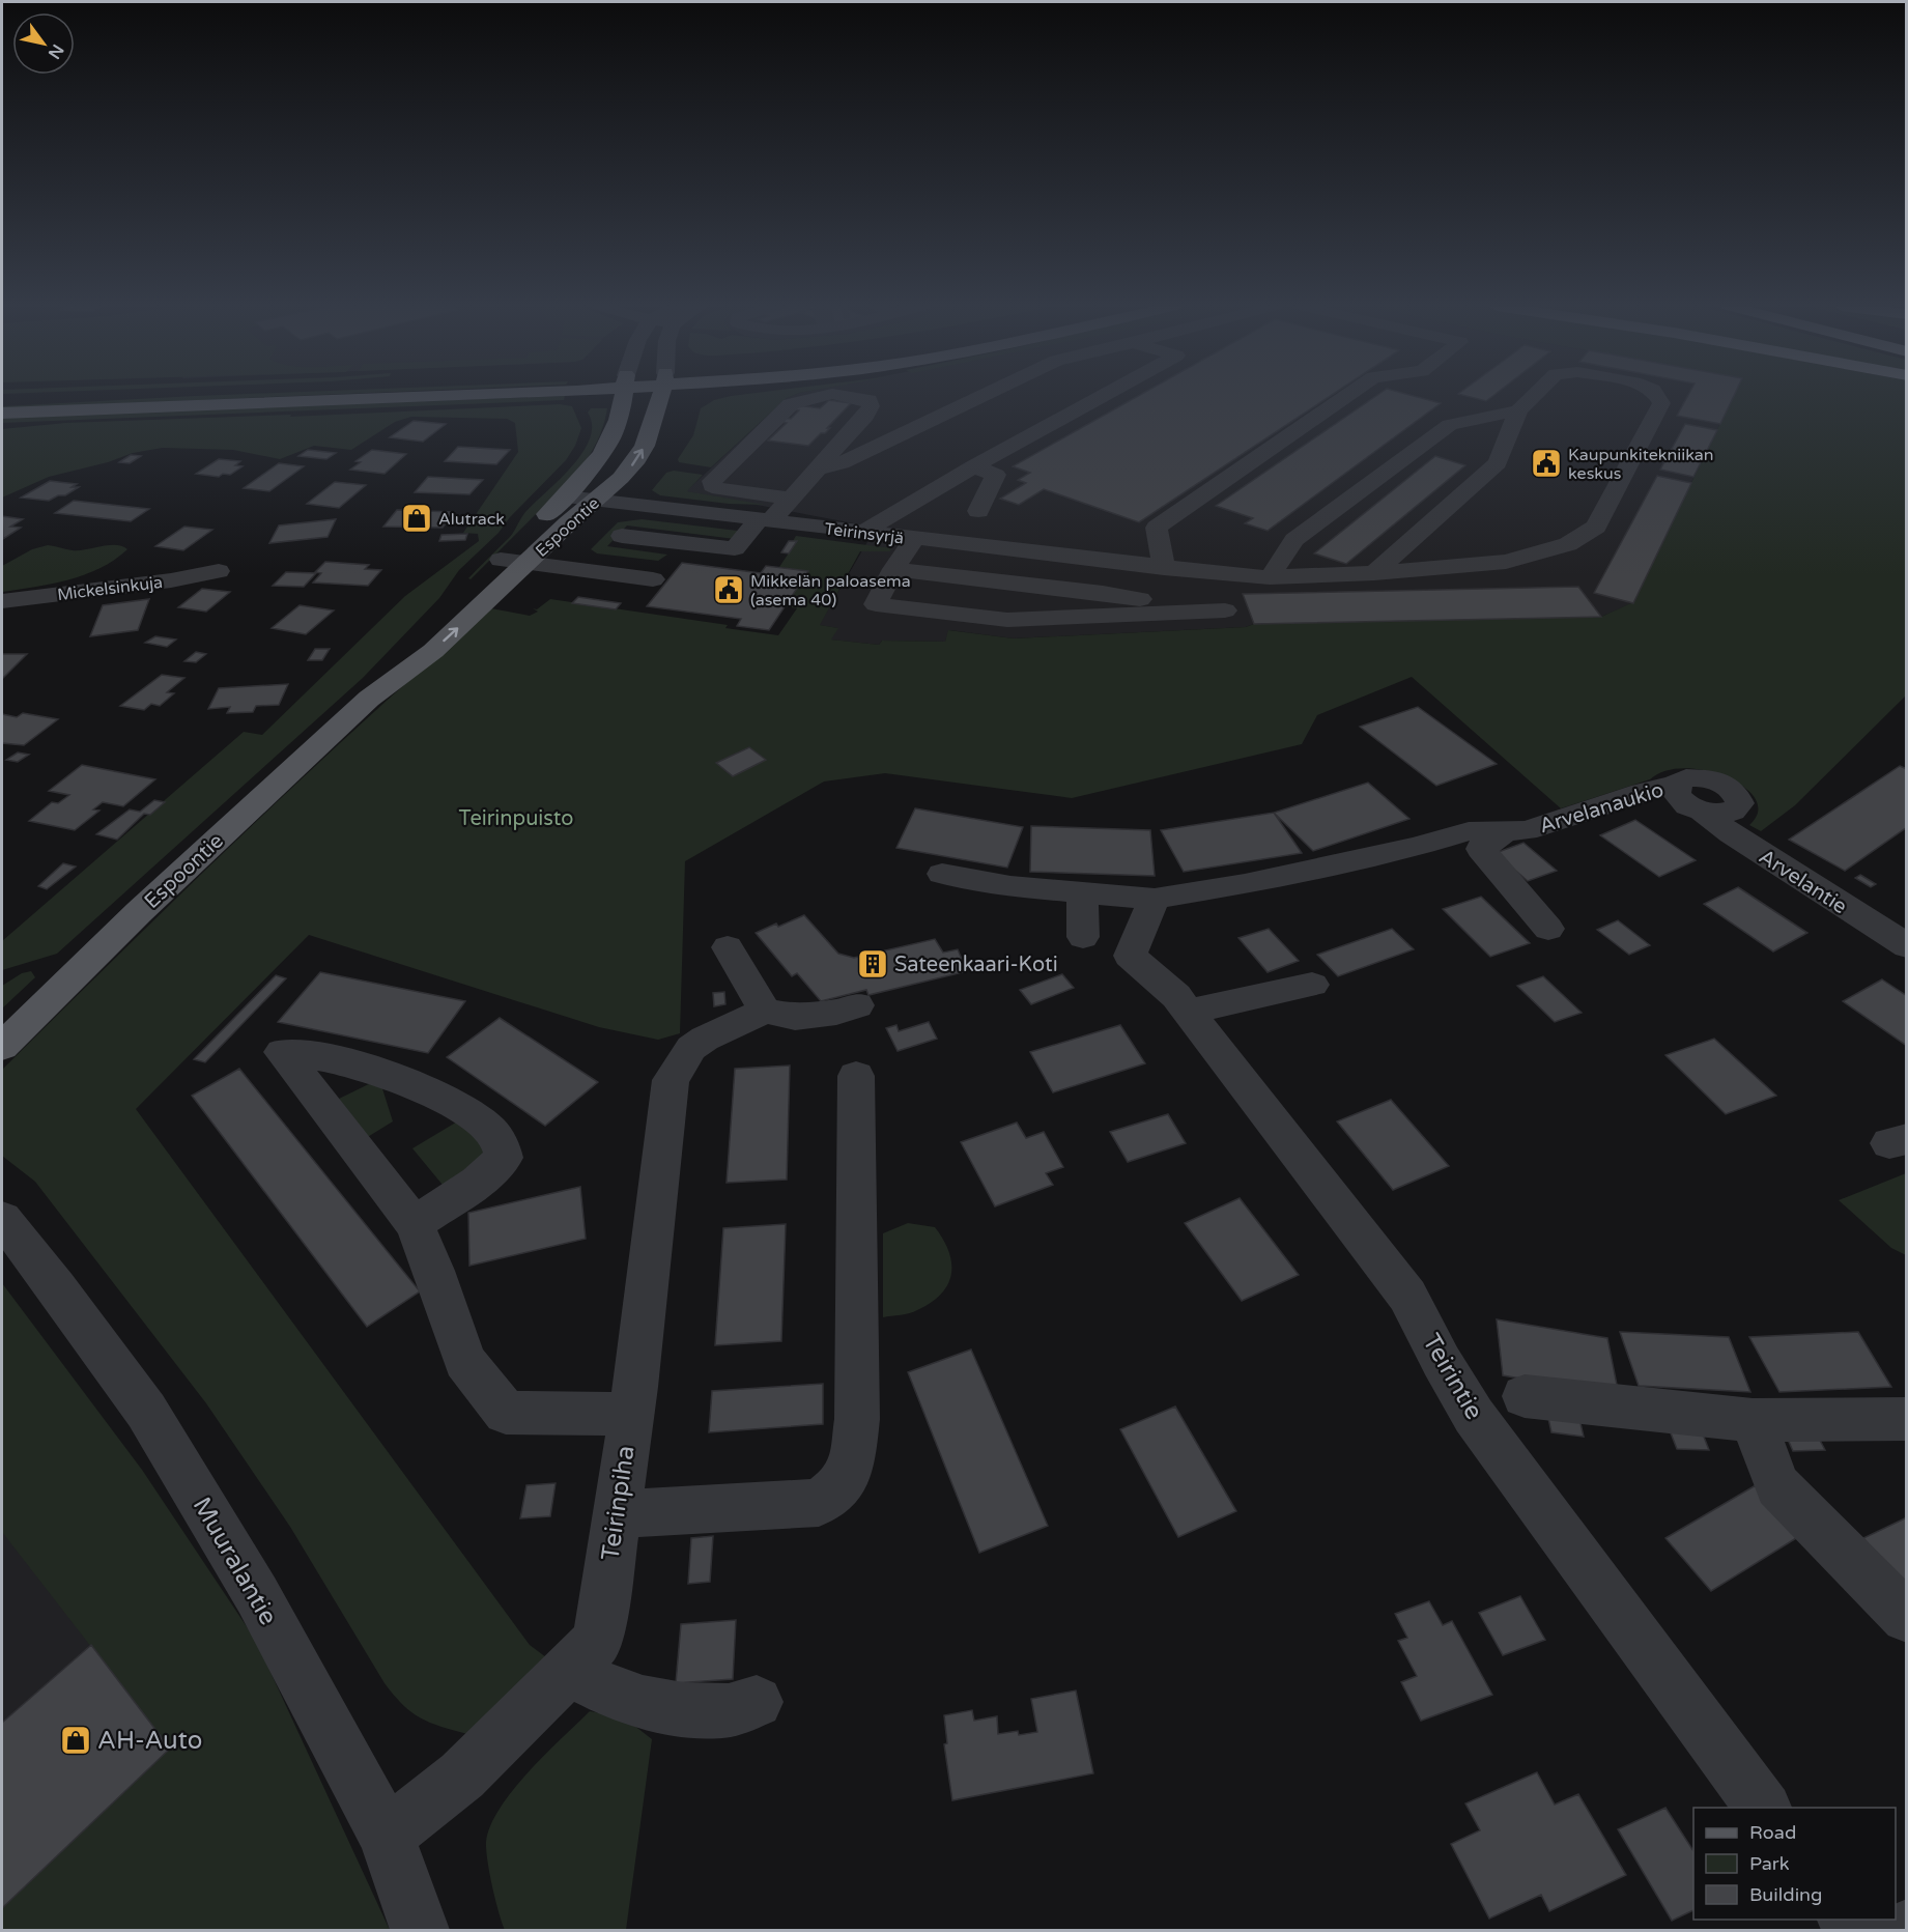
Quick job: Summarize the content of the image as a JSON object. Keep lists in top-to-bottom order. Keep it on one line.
{"streets":{"main road":["Espoontie"],"street":["Teirinsyrjä","Mickelsinkuja","Arvelanaukio","Arvelantie","Teirintie","Teirinpiha","Muuralantie"]},"crossings":[["Espoontie","Teirinsyrjä"],["Arvelanaukio","Arvelantie"],["Teirinpiha","Muuralantie"]],"parks":["Teirinpuisto"],"places":{"public building":["Kaupunkitekniikan keskus","Mikkelän paloasema (asema 40)"],"shop":["Alutrack","AH-Auto"],"building":["Sateenkaari-Koti"]},"legend":["Road","Park","Building"],"north":"bottom right"}
